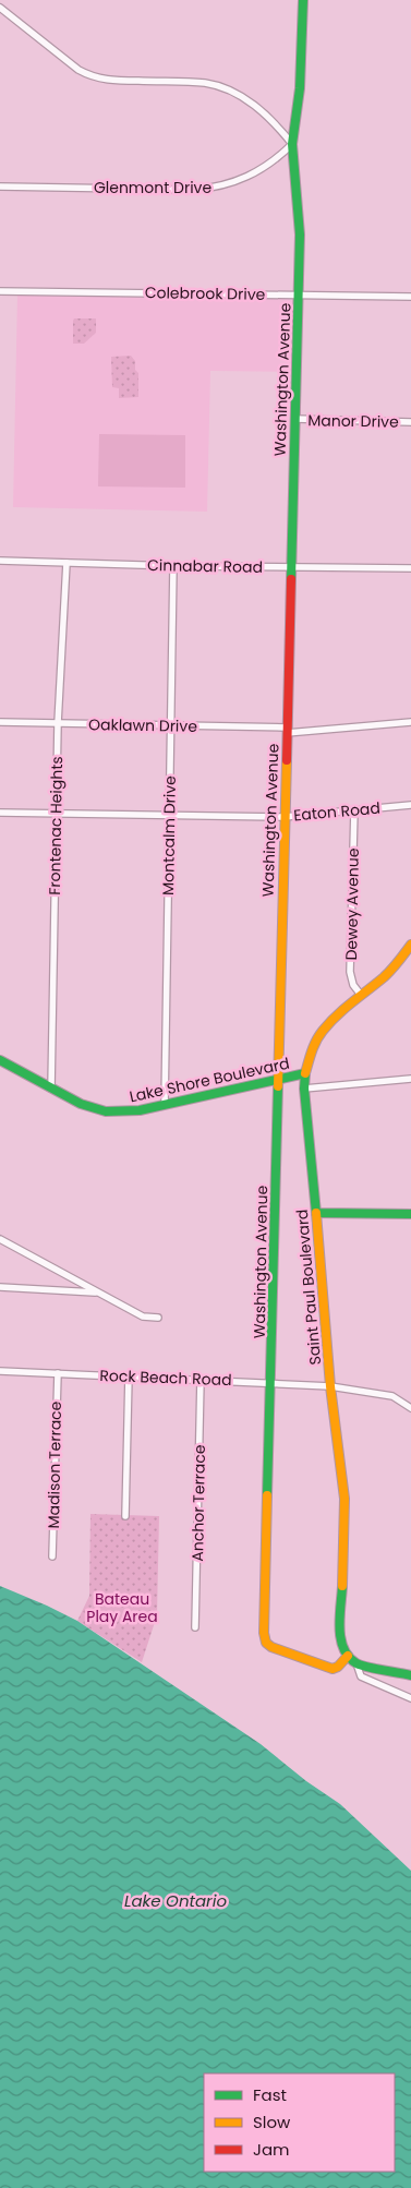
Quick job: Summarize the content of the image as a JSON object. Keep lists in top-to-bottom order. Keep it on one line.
{"streets":{"street":["Glenmont Drive","Colebrook Drive","Washington Avenue","Manor Drive","Cinnabar Road","Oaklawn Drive","Eaton Road","Frontenac Heights","Montcalm Drive","Dewey Avenue","Lake Shore Boulevard","Saint Paul Boulevard","Rock Beach Road","Madison Terrace","Anchor Terrace"]},"crossings":[["Glenmont Drive","Washington Avenue"],["Colebrook Drive","Washington Avenue"],["Washington Avenue","Manor Drive"],["Washington Avenue","Cinnabar Road"],["Washington Avenue","Oaklawn Drive"],["Washington Avenue","Eaton Road"],["Washington Avenue","Lake Shore Boulevard"],["Washington Avenue","Saint Paul Boulevard"],["Washington Avenue","Rock Beach Road"],["Cinnabar Road","Frontenac Heights"],["Cinnabar Road","Montcalm Drive"],["Oaklawn Drive","Frontenac Heights"],["Oaklawn Drive","Montcalm Drive"],["Eaton Road","Frontenac Heights"],["Eaton Road","Montcalm Drive"],["Eaton Road","Dewey Avenue"],["Frontenac Heights","Lake Shore Boulevard"],["Montcalm Drive","Lake Shore Boulevard"],["Dewey Avenue","Saint Paul Boulevard"],["Lake Shore Boulevard","Saint Paul Boulevard"],["Saint Paul Boulevard","Rock Beach Road"],["Rock Beach Road","Madison Terrace"],["Rock Beach Road","Anchor Terrace"]],"water":["Lake Ontario"],"parks":["Bateau Play Area"],"legend":["Fast","Slow","Jam"]}
